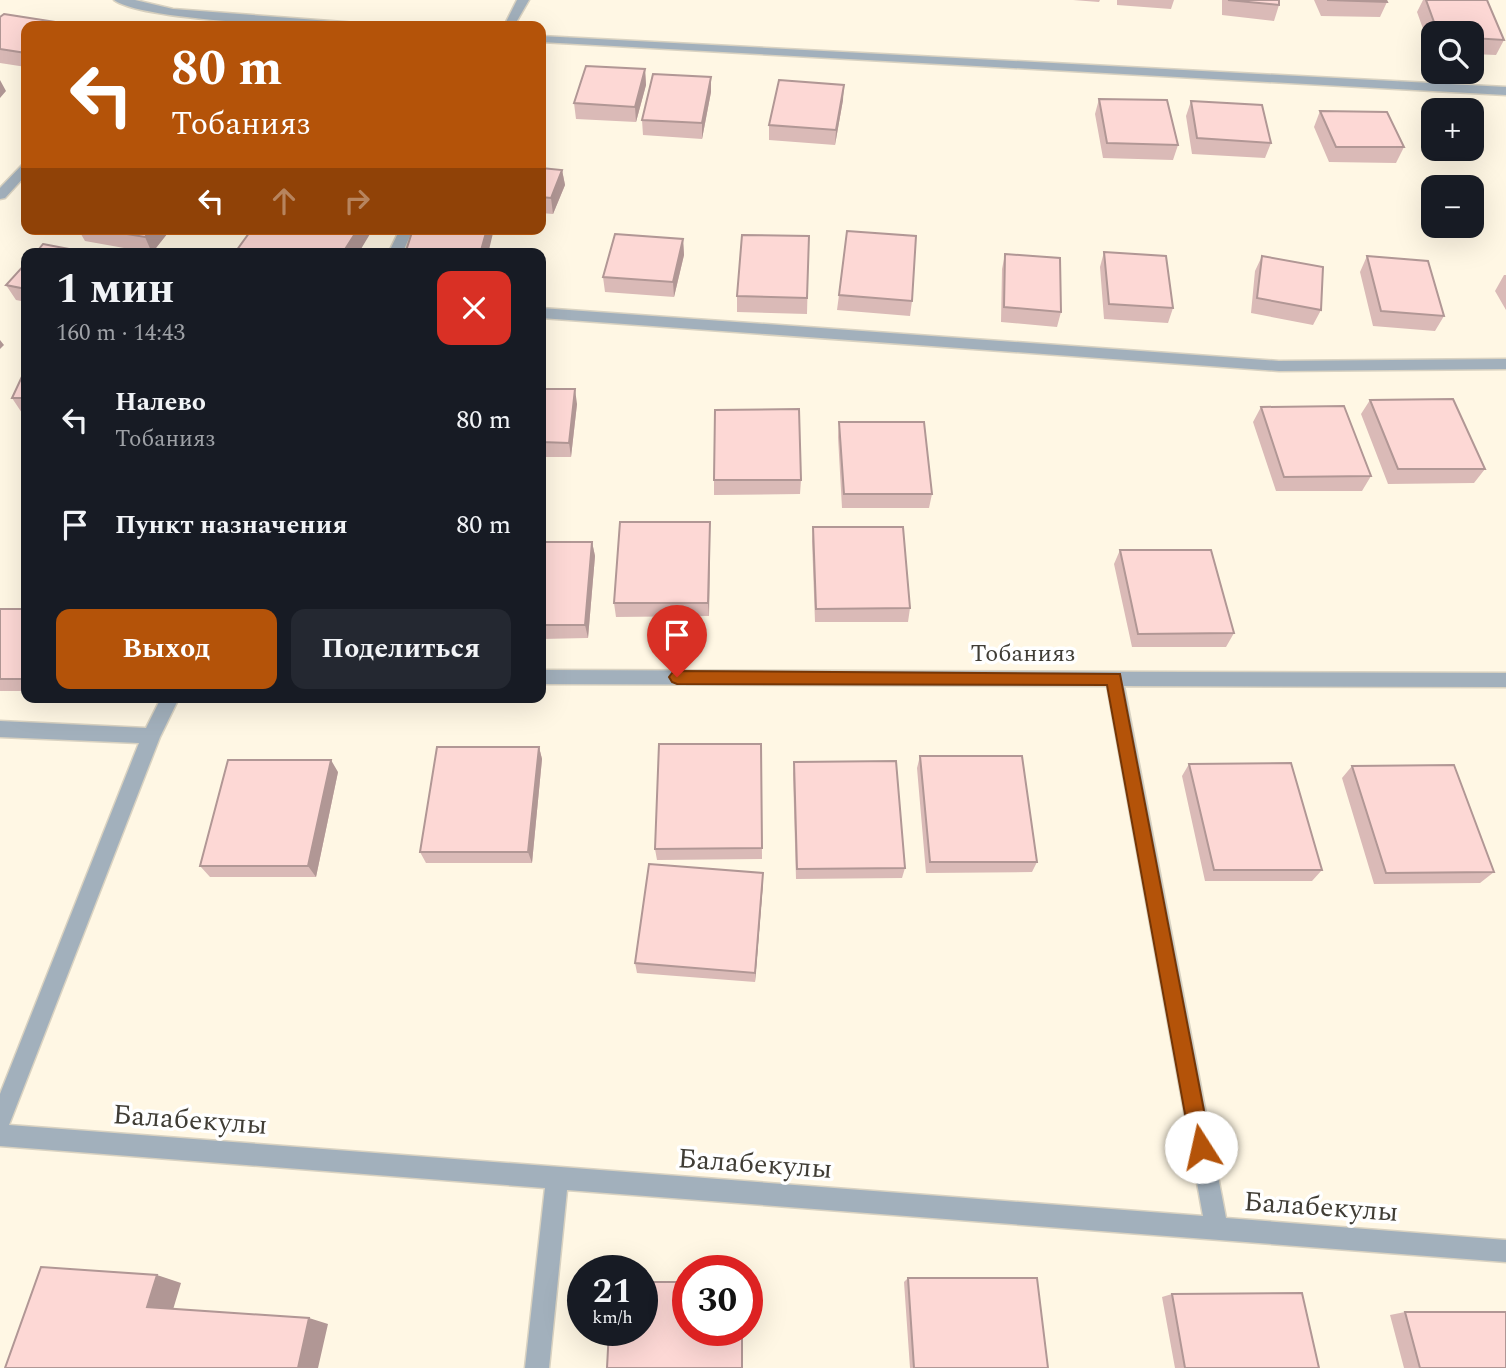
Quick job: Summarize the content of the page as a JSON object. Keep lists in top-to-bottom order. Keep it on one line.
{"streets":{"street":["Тобанияз","Балабекулы"]},"page":{"map_buttons":["+","−"],"turn":["80 m","Тобанияз"],"heading":["1 мин","160 m · 14:43"],"list":[{"name":"Налево","note":"Тобанияз","value":"80 m"},{"name":"Пункт назначения","value":"80 m"}],"buttons":["Выход","Поделиться"],"speed":"21 km/h","limit":"30"}}
